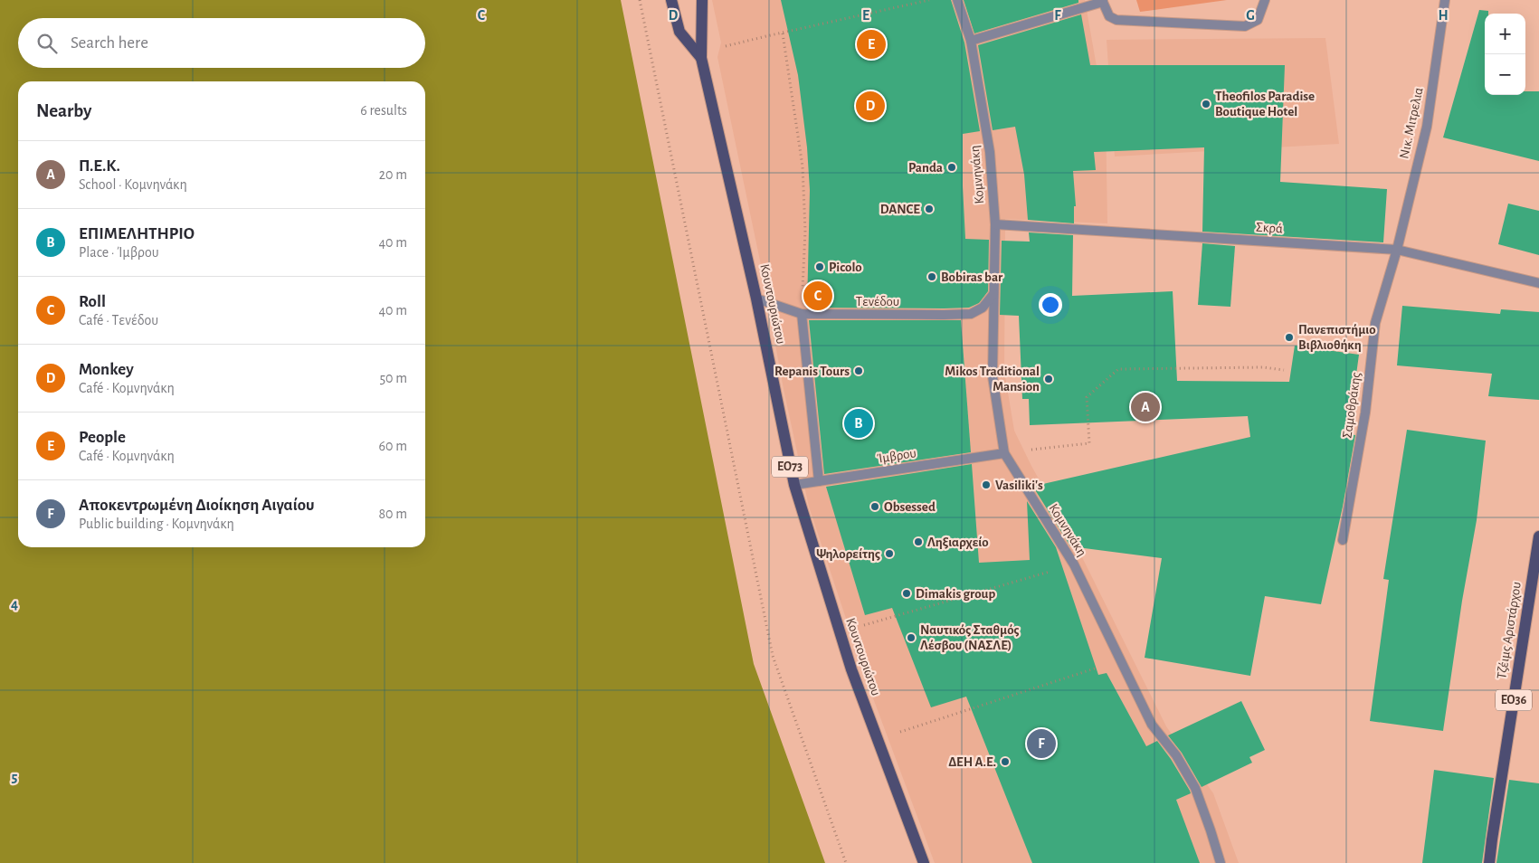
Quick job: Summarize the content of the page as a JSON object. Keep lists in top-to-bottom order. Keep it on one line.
{"streets":{"main road":["Κουντουριώτου","ΕΟ73","Τζέιμς Αριστάρχου","ΕΟ36"],"street":["Νικ. Μιτρελια","Κομνηνάκη","Σκρά","Τενέδου","Σαμοθράκης","Ίμβρου"]},"crossings":[["Νικ. Μιτρελια","Σκρά"],["Νικ. Μιτρελια","Σαμοθράκης"],["Κομνηνάκη","Σκρά"],["Κομνηνάκη","Τενέδου"],["Κομνηνάκη","Ίμβρου"],["Σκρά","Σαμοθράκης"],["Τενέδου","Κουντουριώτου"],["Κουντουριώτου","Ίμβρου"]],"places":["Theofilos Paradise Boutique Hotel","Panda","DANCE","Picolo","Bobiras bar","Πανεπιστήμιο Βιβλιοθήκη","Repanis Tours","Mikos Traditional Mansion","Vasiliki's","Obsessed","Ληξιαρχείο","Ψηλορείτης","Dimakis group","Ναυτικός Σταθμός Λέσβου (ΝΑΣΛΕ)","ΔΕΗ Α.Ε."],"page":{"map_buttons":["+","−"],"search":"Search here","pins":["E","D","C","A","B","F"],"heading":["Nearby","6 results"],"list":[{"mark":"A","name":"Π.Ε.Κ.","note":"School · Κομνηνάκη","value":"20 m"},{"mark":"B","name":"ΕΠΙΜΕΛΗΤΗΡΙΟ","note":"Place · Ίμβρου","value":"40 m"},{"mark":"C","name":"Roll","note":"Café · Τενέδου","value":"40 m"},{"mark":"D","name":"Monkey","note":"Café · Κομνηνάκη","value":"50 m"},{"mark":"E","name":"People","note":"Café · Κομνηνάκη","value":"60 m"},{"mark":"F","name":"Αποκεντρωμένη Διοίκηση Αιγαίου","note":"Public building · Κομνηνάκη","value":"80 m"}]},"grid":{"columns":["C","D","E","F","G","H"],"rows":["4","5"]}}
